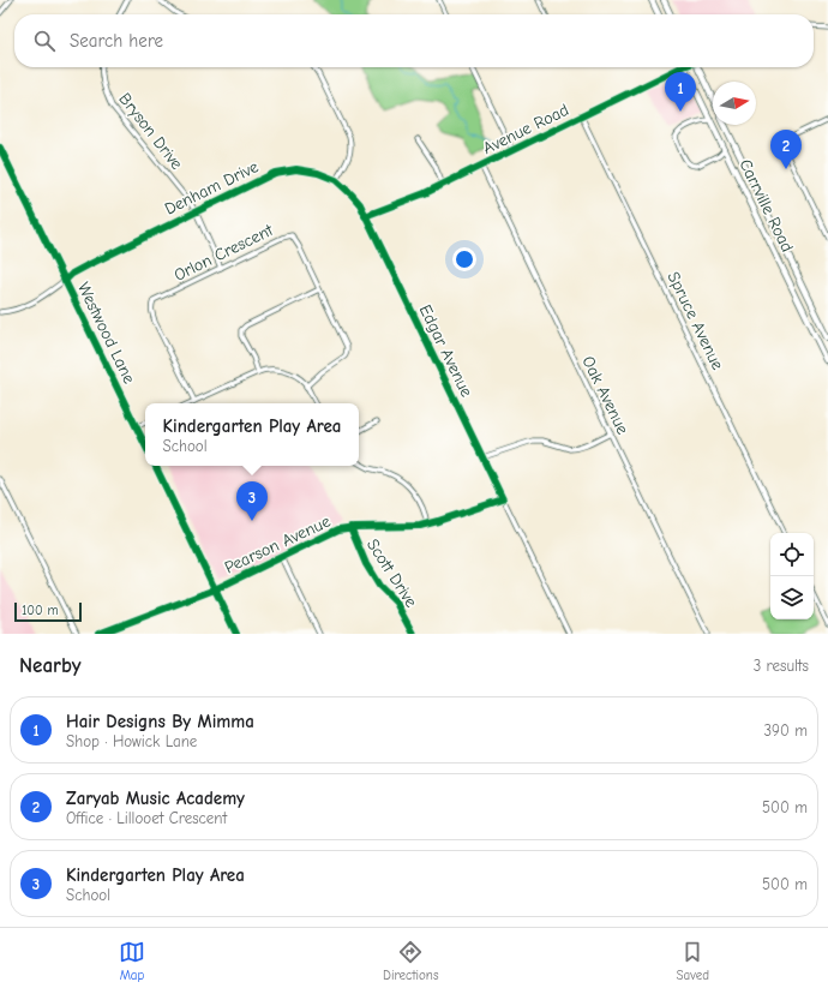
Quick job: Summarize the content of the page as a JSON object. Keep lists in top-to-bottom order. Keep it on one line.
{"streets":{"main road":["Carrville Road"],"street":["Avenue Road","Bryson Drive","Denham Drive","Orlon Crescent","Spruce Avenue","Westwood Lane","Edgar Avenue","Oak Avenue","Pearson Avenue","Scott Drive"]},"crossings":[["Avenue Road","Denham Drive"],["Avenue Road","Spruce Avenue"],["Avenue Road","Edgar Avenue"],["Avenue Road","Oak Avenue"],["Bryson Drive","Denham Drive"],["Bryson Drive","Orlon Crescent"],["Denham Drive","Westwood Lane"],["Denham Drive","Edgar Avenue"],["Edgar Avenue","Pearson Avenue"],["Pearson Avenue","Scott Drive"]],"scale_bar":"100 m","north":"right","page":{"search":"Search here","pins":["1","2","3"],"popup":["Kindergarten Play Area","School"],"scale":"100 m","heading":["Nearby","3 results"],"list":[{"mark":"1","name":"Hair Designs By Mimma","note":"Shop · Howick Lane","value":"390 m"},{"mark":"2","name":"Zaryab Music Academy","note":"Office · Lillooet Crescent","value":"500 m"},{"mark":"3","name":"Kindergarten Play Area","note":"School","value":"500 m"}],"nav":["Map","Directions","Saved"]}}
